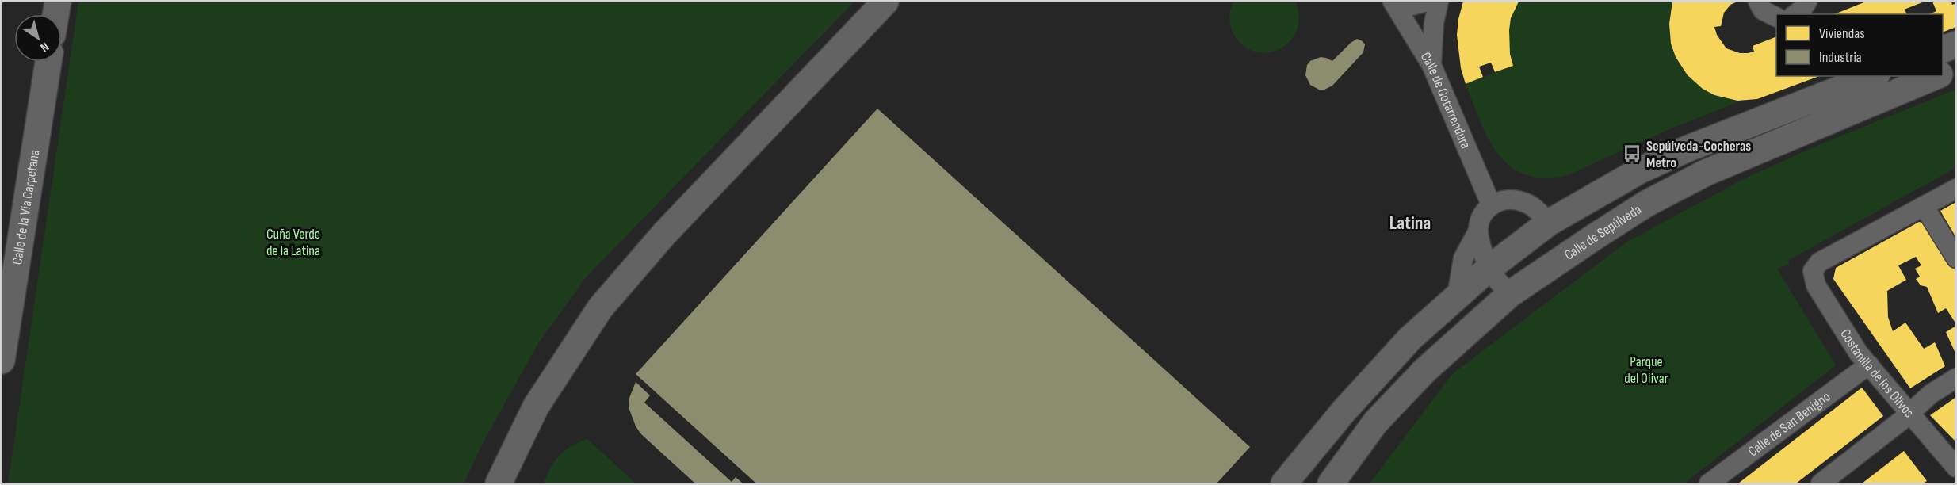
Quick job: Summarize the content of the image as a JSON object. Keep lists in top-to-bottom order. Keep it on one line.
{"streets":{"street":["Calle de Gotarrendura","Calle de la Vía Carpetana","Calle de Sepúlveda","Costanilla de los Olivos","Calle de San Benigno"]},"crossings":[["Costanilla de los Olivos","Calle de San Benigno"]],"districts":["Latina"],"parks":["Cuña Verde de la Latina","Parque del Olivar"],"places":{"bus stop":["Sepúlveda-Cocheras Metro"]},"legend":["Viviendas","Industria"],"north":"bottom right"}
